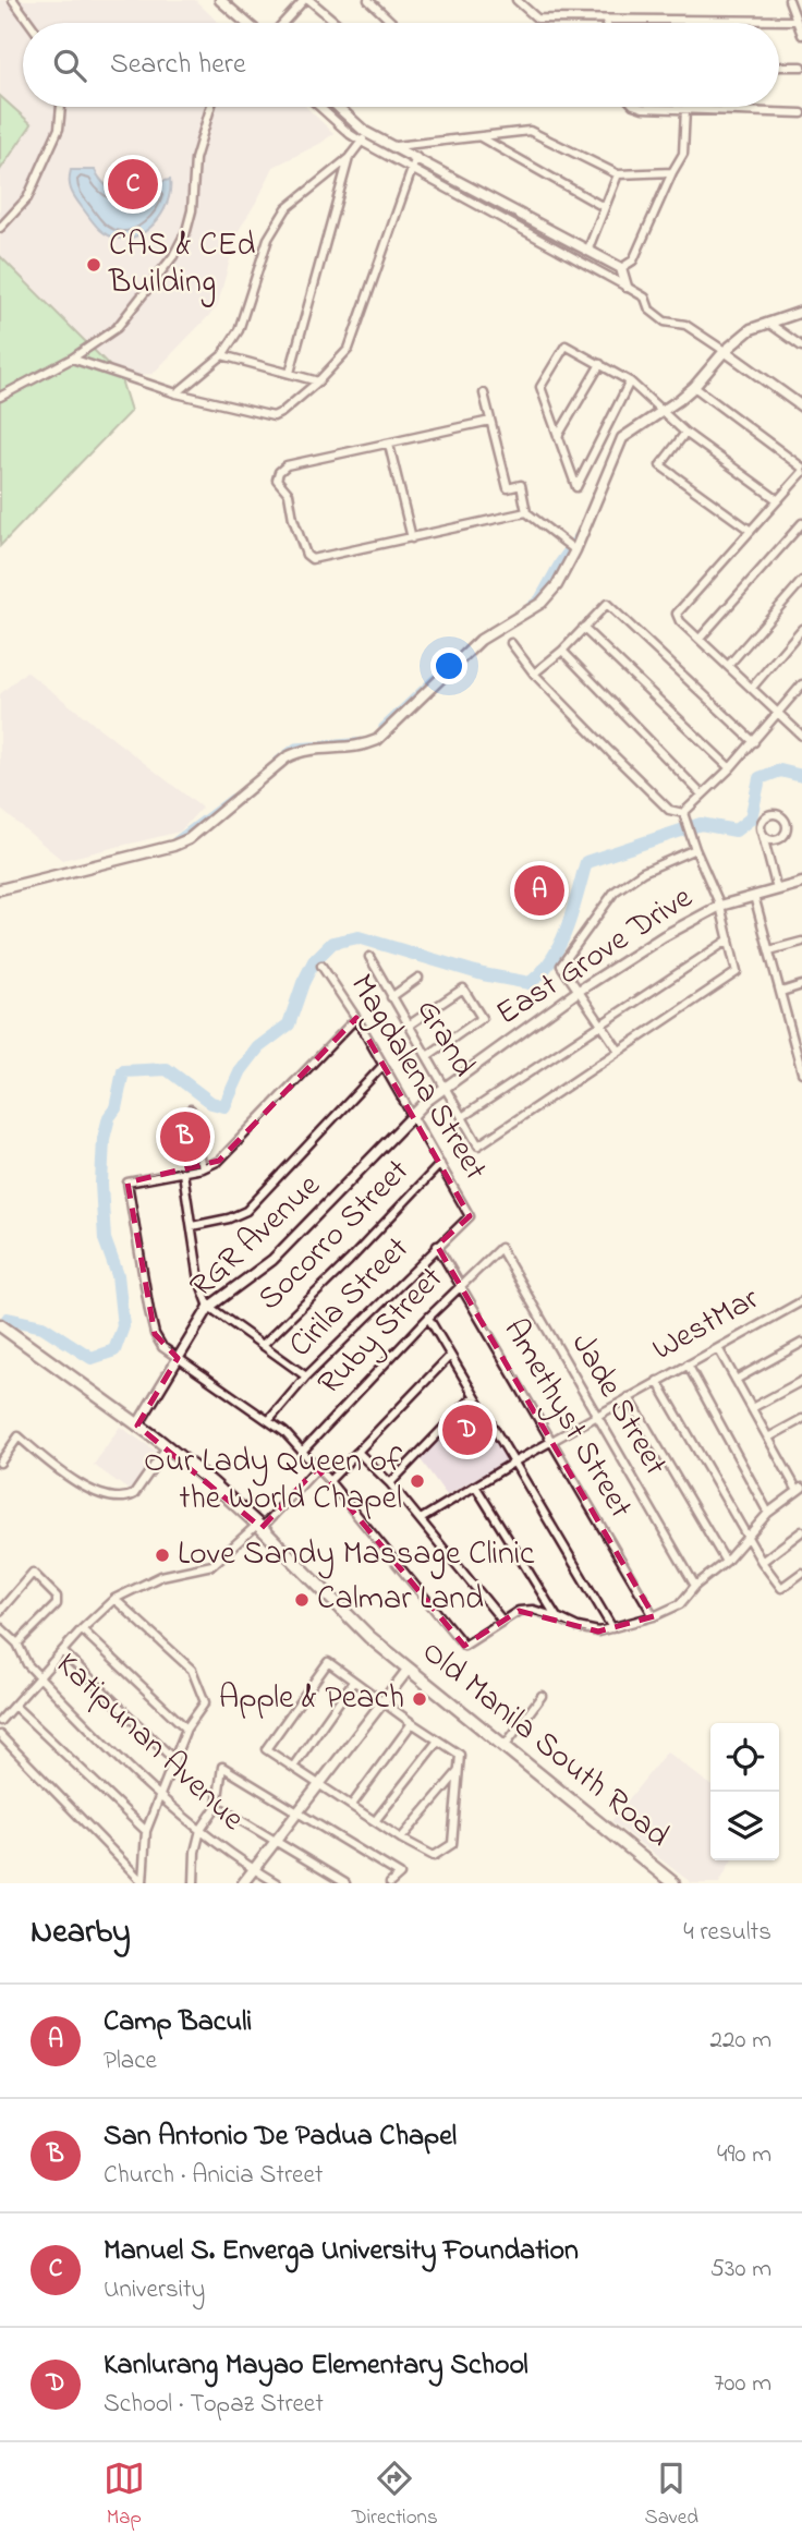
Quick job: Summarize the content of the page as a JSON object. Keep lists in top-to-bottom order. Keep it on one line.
{"streets":{"main road":["Old Manila South Road"],"street":["East Grove Drive","Grand","Magdalena Street","Socorro Street","RGR Avenue","Cirila Street","WestMar","Ruby Street","Jade Street","Amethyst Street","Katipunan Avenue"]},"crossings":[["East Grove Drive","Grand"],["East Grove Drive","RGR Avenue"],["Grand","Magdalena Street"],["Magdalena Street","Socorro Street"],["Magdalena Street","RGR Avenue"],["Magdalena Street","Cirila Street"],["RGR Avenue","Old Manila South Road"],["Cirila Street","Amethyst Street"],["WestMar","Jade Street"],["WestMar","Amethyst Street"],["Ruby Street","Jade Street"],["Ruby Street","Amethyst Street"]],"places":["CAS & CEd Building","Our Lady Queen of the World Chapel","Love Sandy Massage Clinic","Calmar Land","Apple & Peach"],"page":{"search":"Search here","pins":["C","A","B","D"],"heading":["Nearby","4 results"],"list":[{"mark":"A","name":"Camp Baculi","note":"Place","value":"220 m"},{"mark":"B","name":"San Antonio De Padua Chapel","note":"Church · Anicia Street","value":"490 m"},{"mark":"C","name":"Manuel S. Enverga University Foundation","note":"University","value":"530 m"},{"mark":"D","name":"Kanlurang Mayao Elementary School","note":"School · Topaz Street","value":"700 m"}],"nav":["Map","Directions","Saved"]}}
